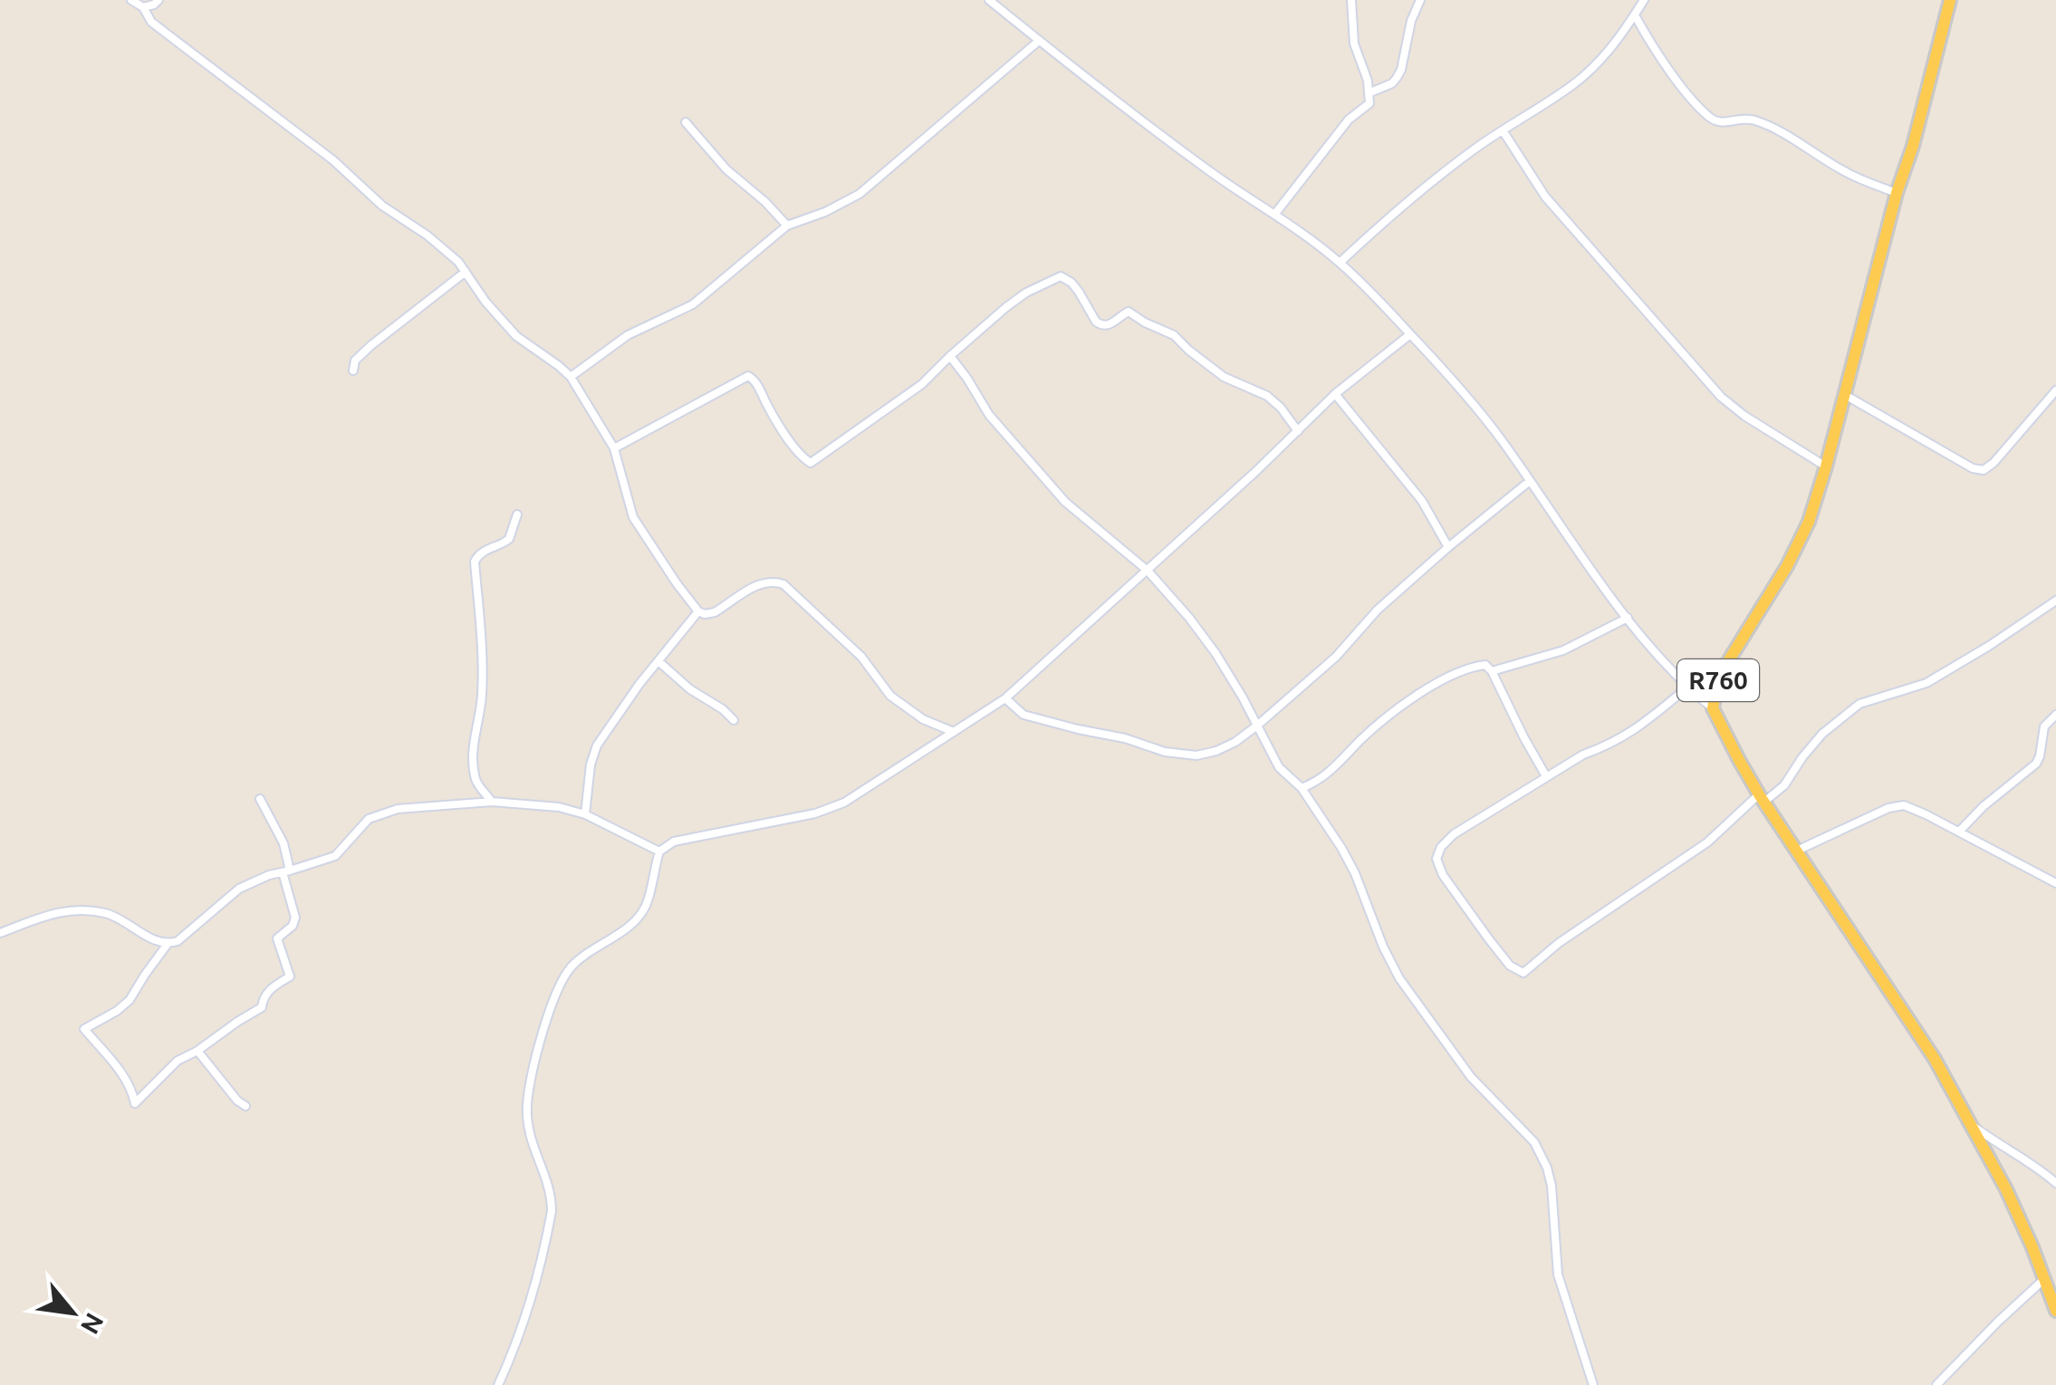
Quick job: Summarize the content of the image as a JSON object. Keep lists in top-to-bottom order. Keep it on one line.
{"streets":{"main road":["R760"]},"north":"bottom right"}
